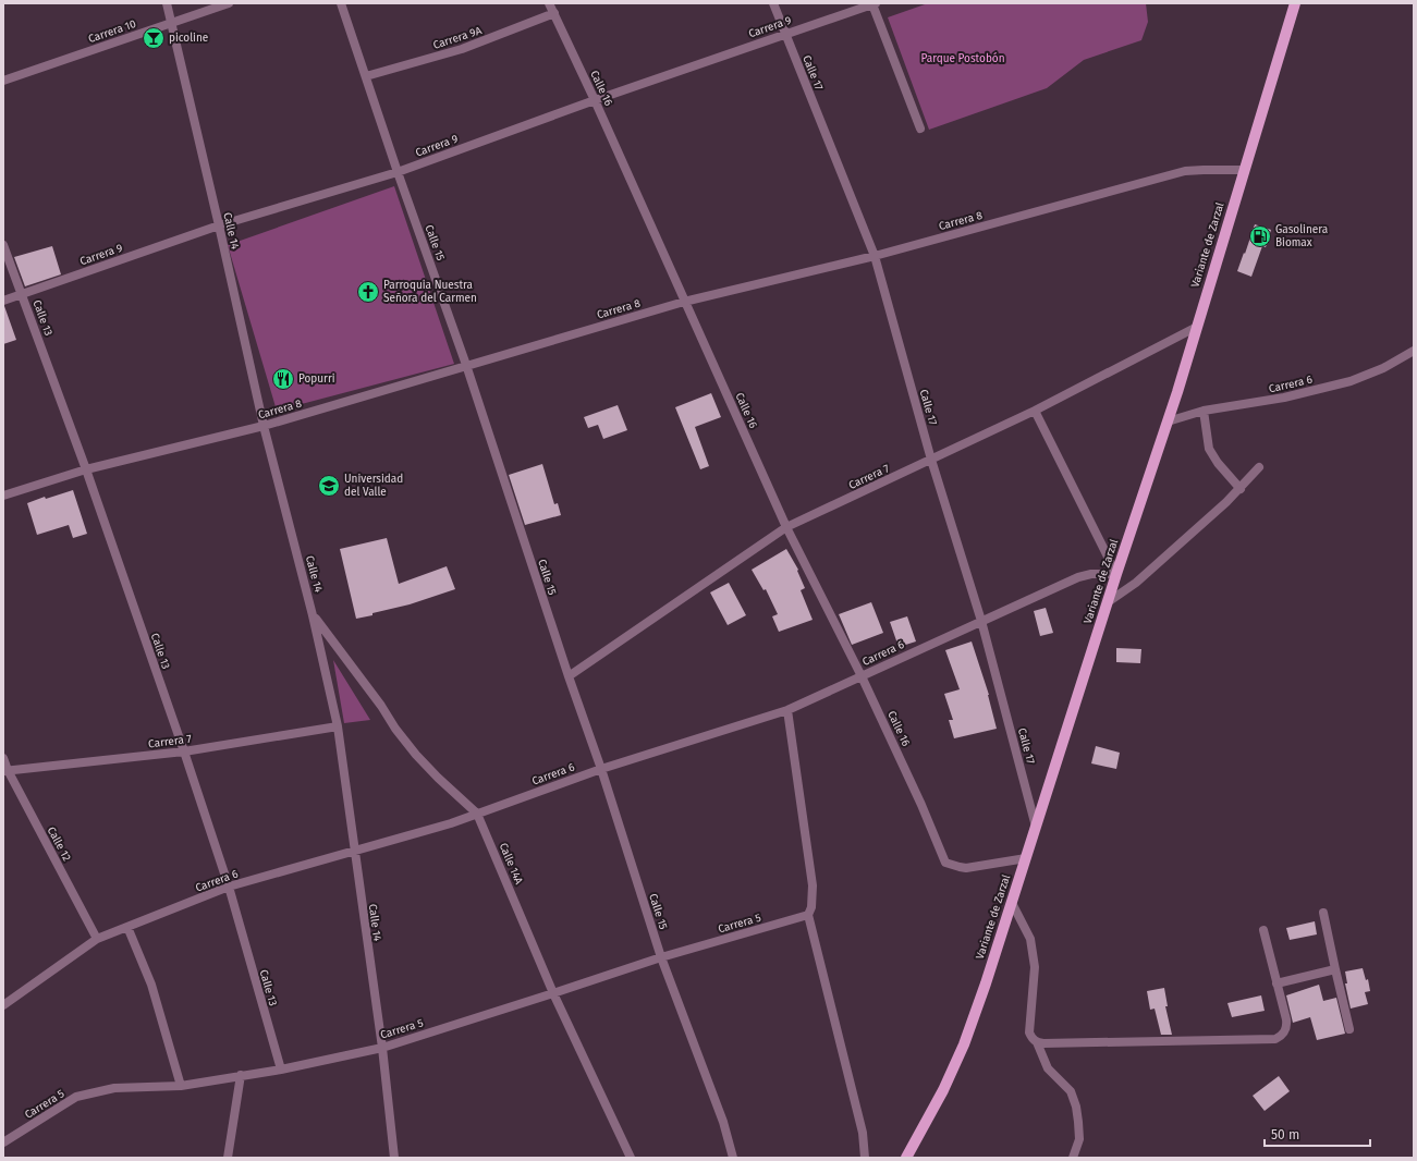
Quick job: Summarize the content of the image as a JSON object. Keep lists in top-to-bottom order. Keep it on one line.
{"streets":{"main road":["Variante de Zarzal"],"street":["Carrera 9","Carrera 10","Carrera 9A","Calle 17","Calle 16","Carrera 8","Calle 14","Calle 15","Calle 13","Carrera 6","Carrera 7","Calle 12","Calle 14A","Carrera 5"]},"crossings":[["Carrera 9","Calle 17"],["Carrera 9","Calle 16"],["Carrera 9","Calle 14"],["Carrera 9","Calle 15"],["Carrera 9","Calle 13"],["Carrera 10","Calle 14"],["Carrera 9A","Calle 16"],["Carrera 9A","Calle 15"],["Calle 17","Carrera 8"],["Calle 17","Variante de Zarzal"],["Calle 17","Carrera 6"],["Calle 17","Carrera 7"],["Calle 16","Carrera 8"],["Calle 16","Variante de Zarzal"],["Calle 16","Carrera 6"],["Calle 16","Carrera 7"],["Carrera 8","Calle 14"],["Carrera 8","Calle 15"],["Carrera 8","Variante de Zarzal"],["Carrera 8","Calle 13"],["Calle 14","Carrera 6"],["Calle 14","Carrera 7"],["Calle 14","Calle 14A"],["Calle 14","Carrera 5"],["Calle 15","Carrera 6"],["Calle 15","Carrera 7"],["Calle 15","Carrera 5"],["Variante de Zarzal","Carrera 6"],["Variante de Zarzal","Carrera 7"],["Calle 13","Carrera 6"],["Calle 13","Carrera 7"],["Calle 13","Carrera 5"],["Carrera 6","Calle 12"],["Carrera 6","Calle 14A"],["Carrera 7","Calle 12"],["Calle 14A","Carrera 5"]],"parks":["Parque Postobón"],"places":{"bar":["picoline"],"fuel station":["Gasolinera Biomax"],"church":["Parroquia Nuestra Señora del Carmen"],"restaurant":["Popurri"],"school or university":["Universidad del Valle"]},"scale_bar":"50 m"}
